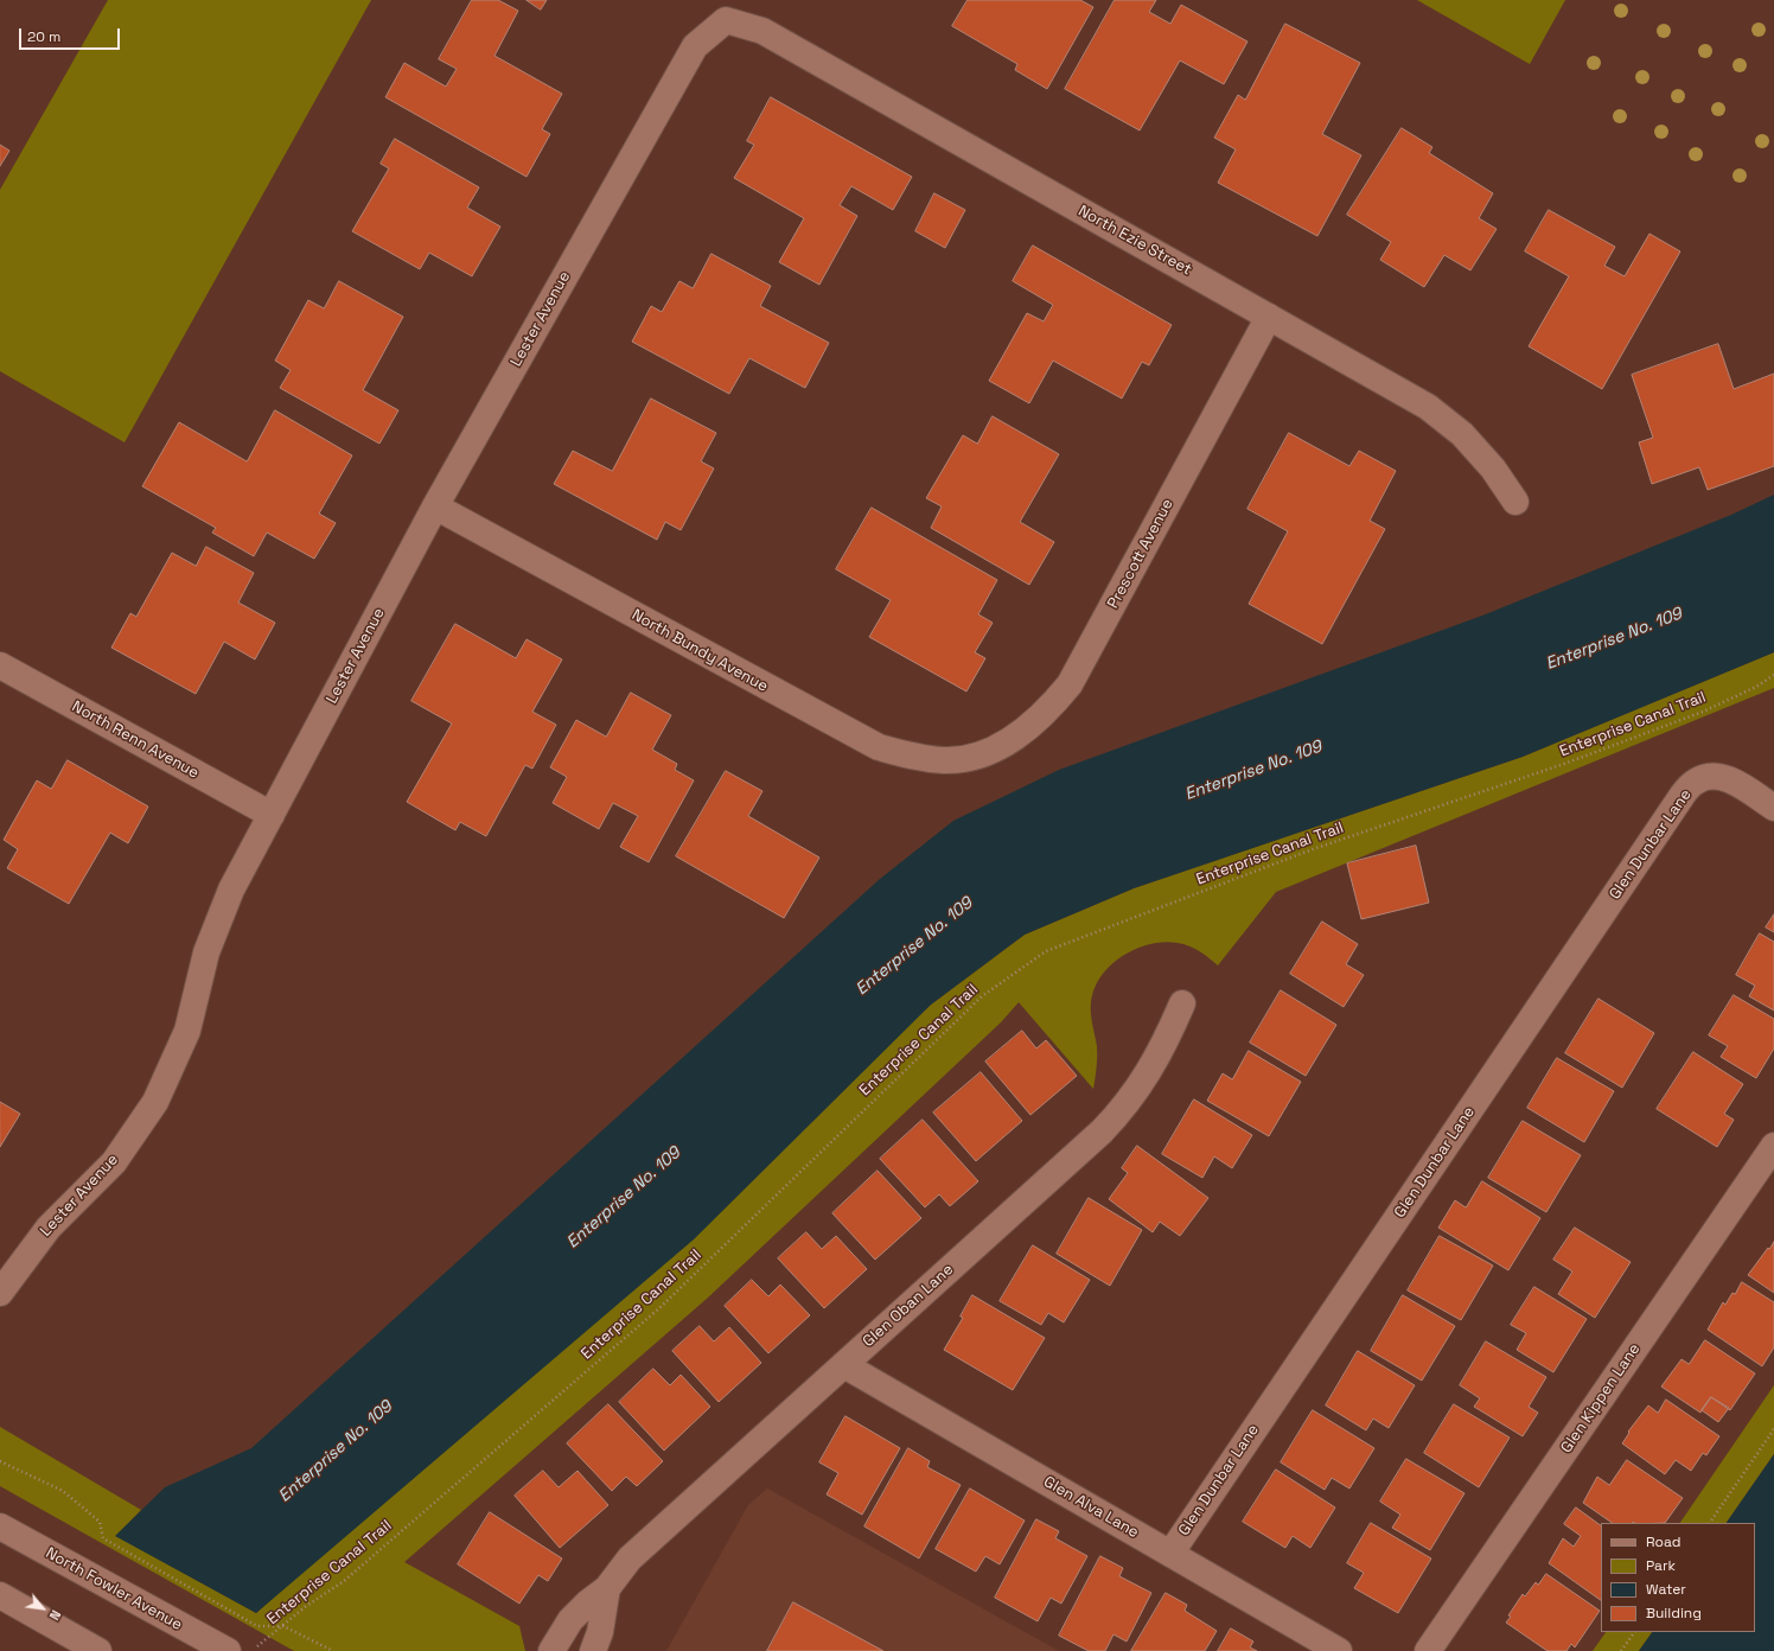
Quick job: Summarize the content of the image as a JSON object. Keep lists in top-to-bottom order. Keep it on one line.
{"streets":{"street":["North Ezie Street","Lester Avenue","Prescott Avenue","North Bundy Avenue","North Renn Avenue","Glen Dunbar Lane","Glen Oban Lane","Glen Kippen Lane","Glen Alva Lane","North Fowler Avenue"],"path":["Enterprise Canal Trail"]},"crossings":[["North Ezie Street","Lester Avenue"],["North Ezie Street","Prescott Avenue"],["Lester Avenue","North Bundy Avenue"],["Lester Avenue","North Renn Avenue"],["Prescott Avenue","North Bundy Avenue"],["Glen Dunbar Lane","Glen Alva Lane"],["Glen Oban Lane","Glen Alva Lane"]],"water":["Enterprise No. 109"],"legend":["Road","Park","Water","Building"],"scale_bar":"20 m","north":"bottom right"}
